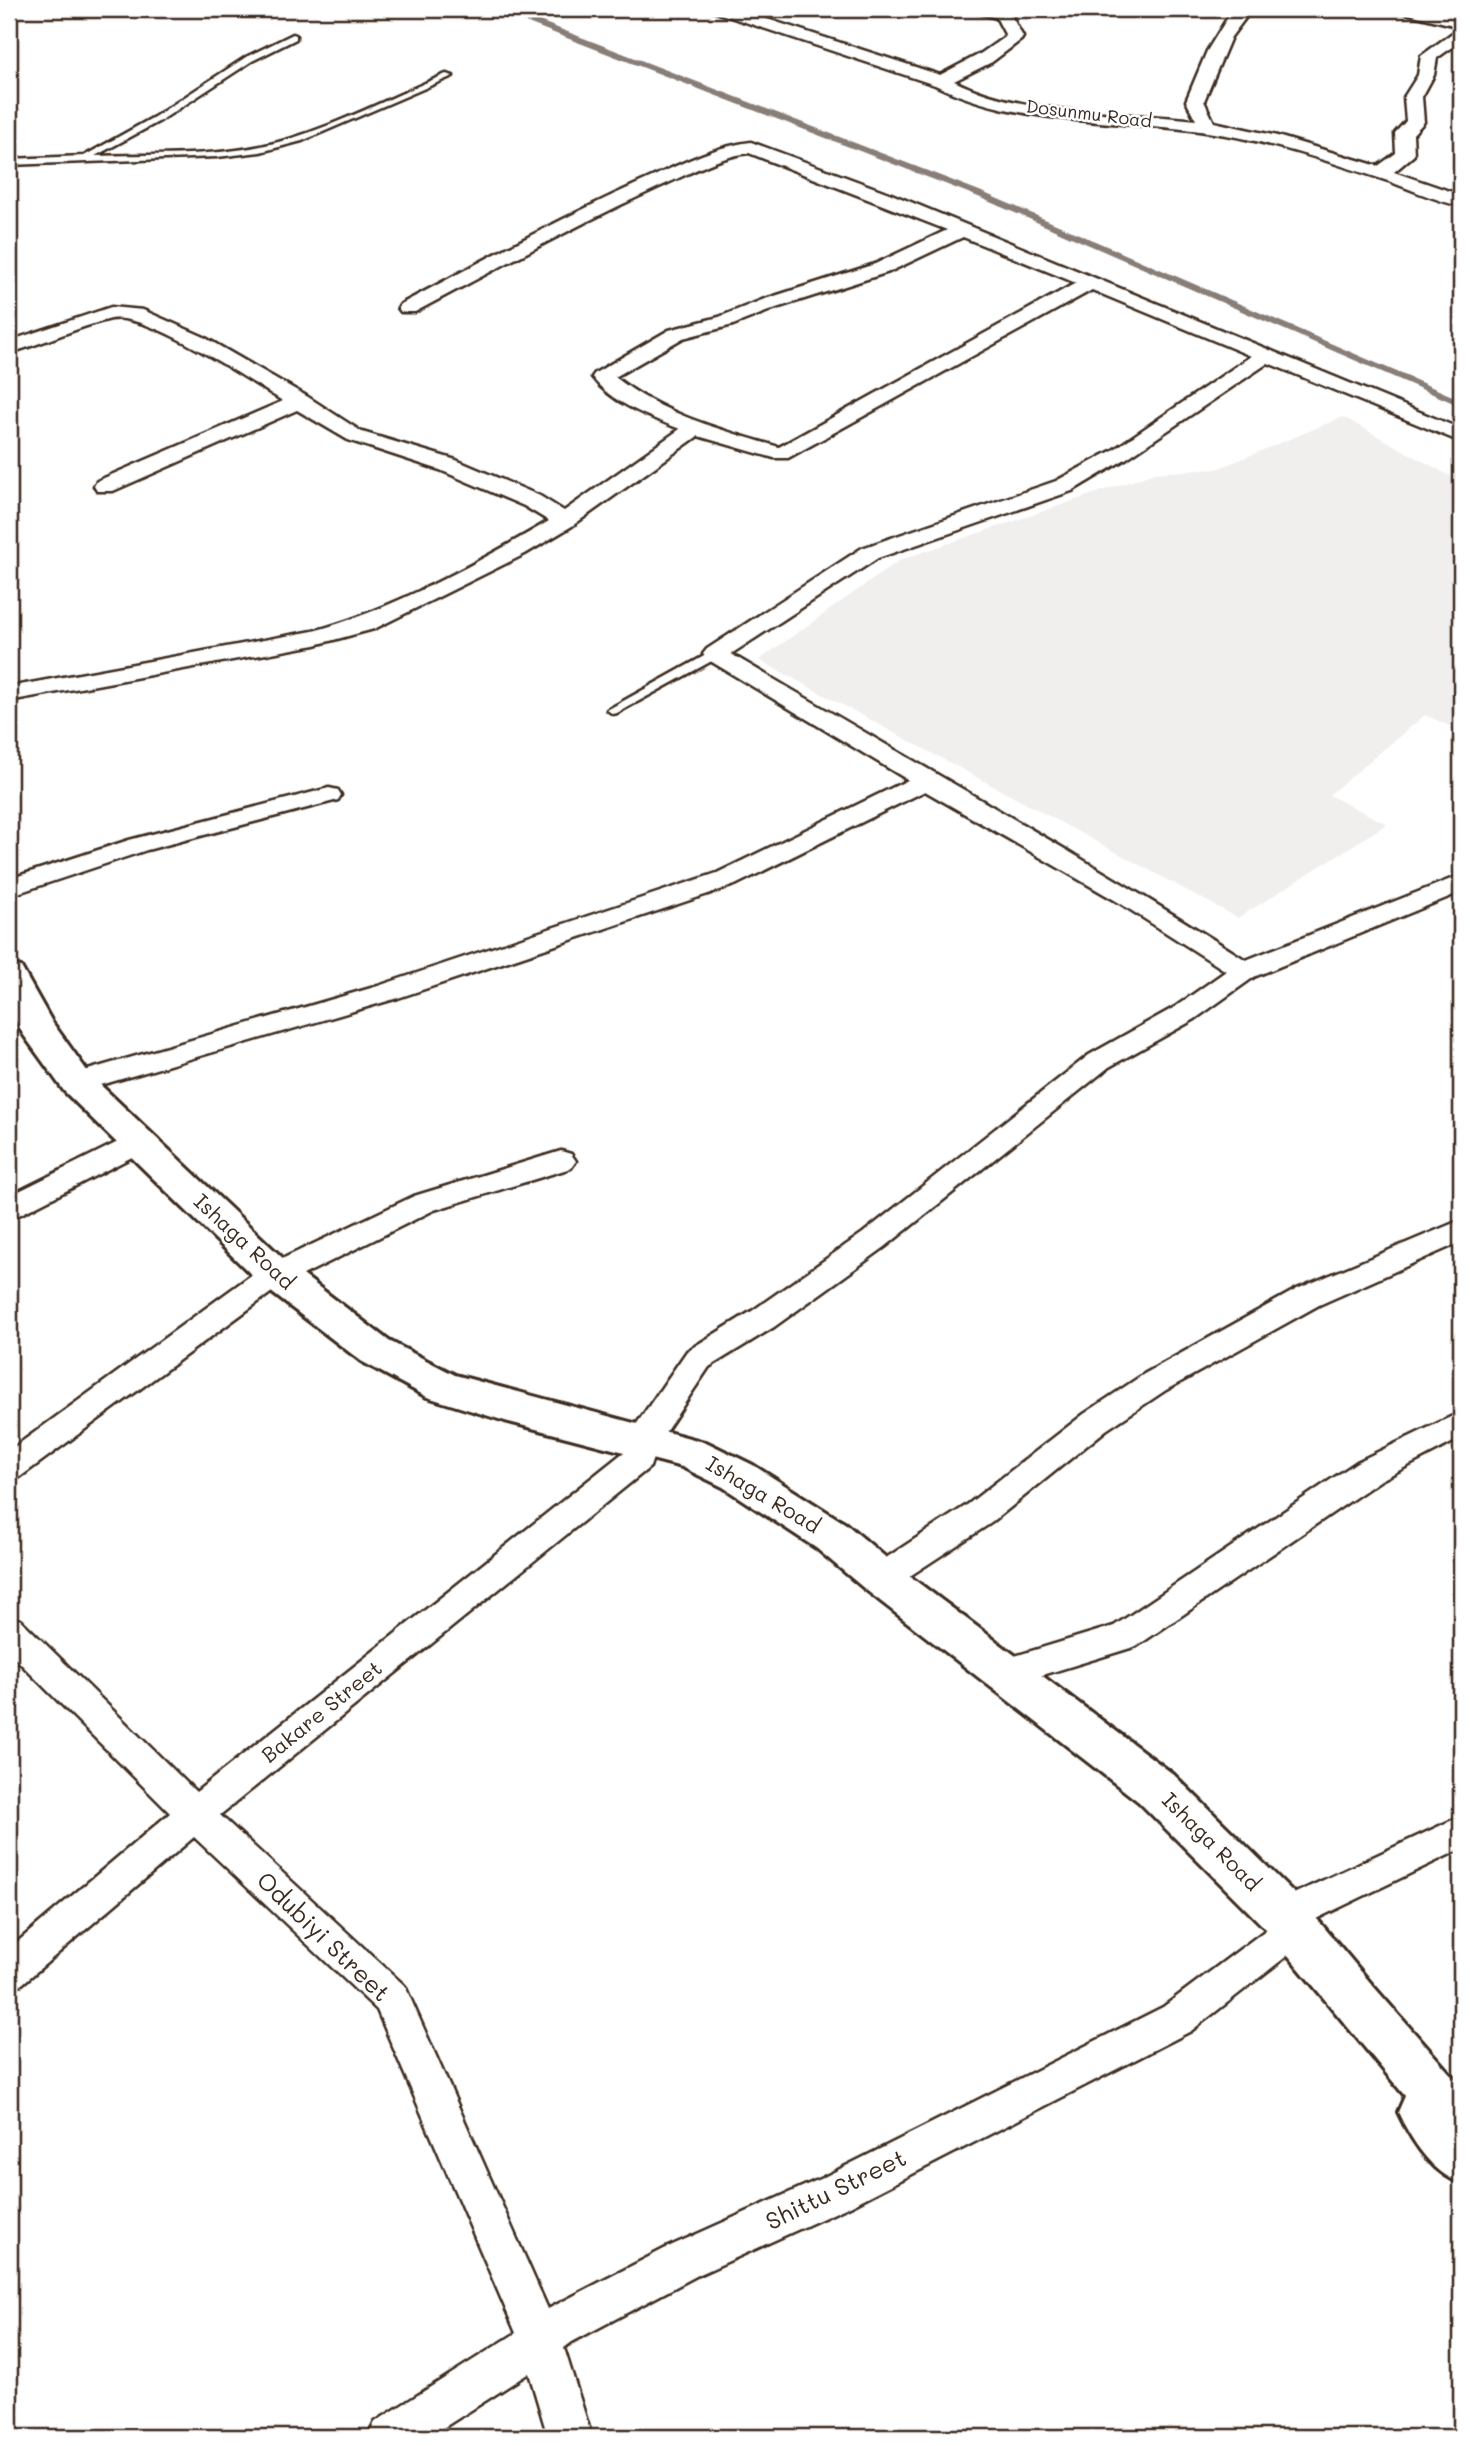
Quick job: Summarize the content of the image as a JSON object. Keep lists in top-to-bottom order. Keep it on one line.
{"streets":{"main road":["Ishaga Road"],"street":["Dosunmu Road","Bakare Street","Odubiyi Street","Shittu Street"]},"crossings":[["Ishaga Road","Bakare Street"],["Ishaga Road","Shittu Street"],["Bakare Street","Odubiyi Street"],["Odubiyi Street","Shittu Street"]]}
